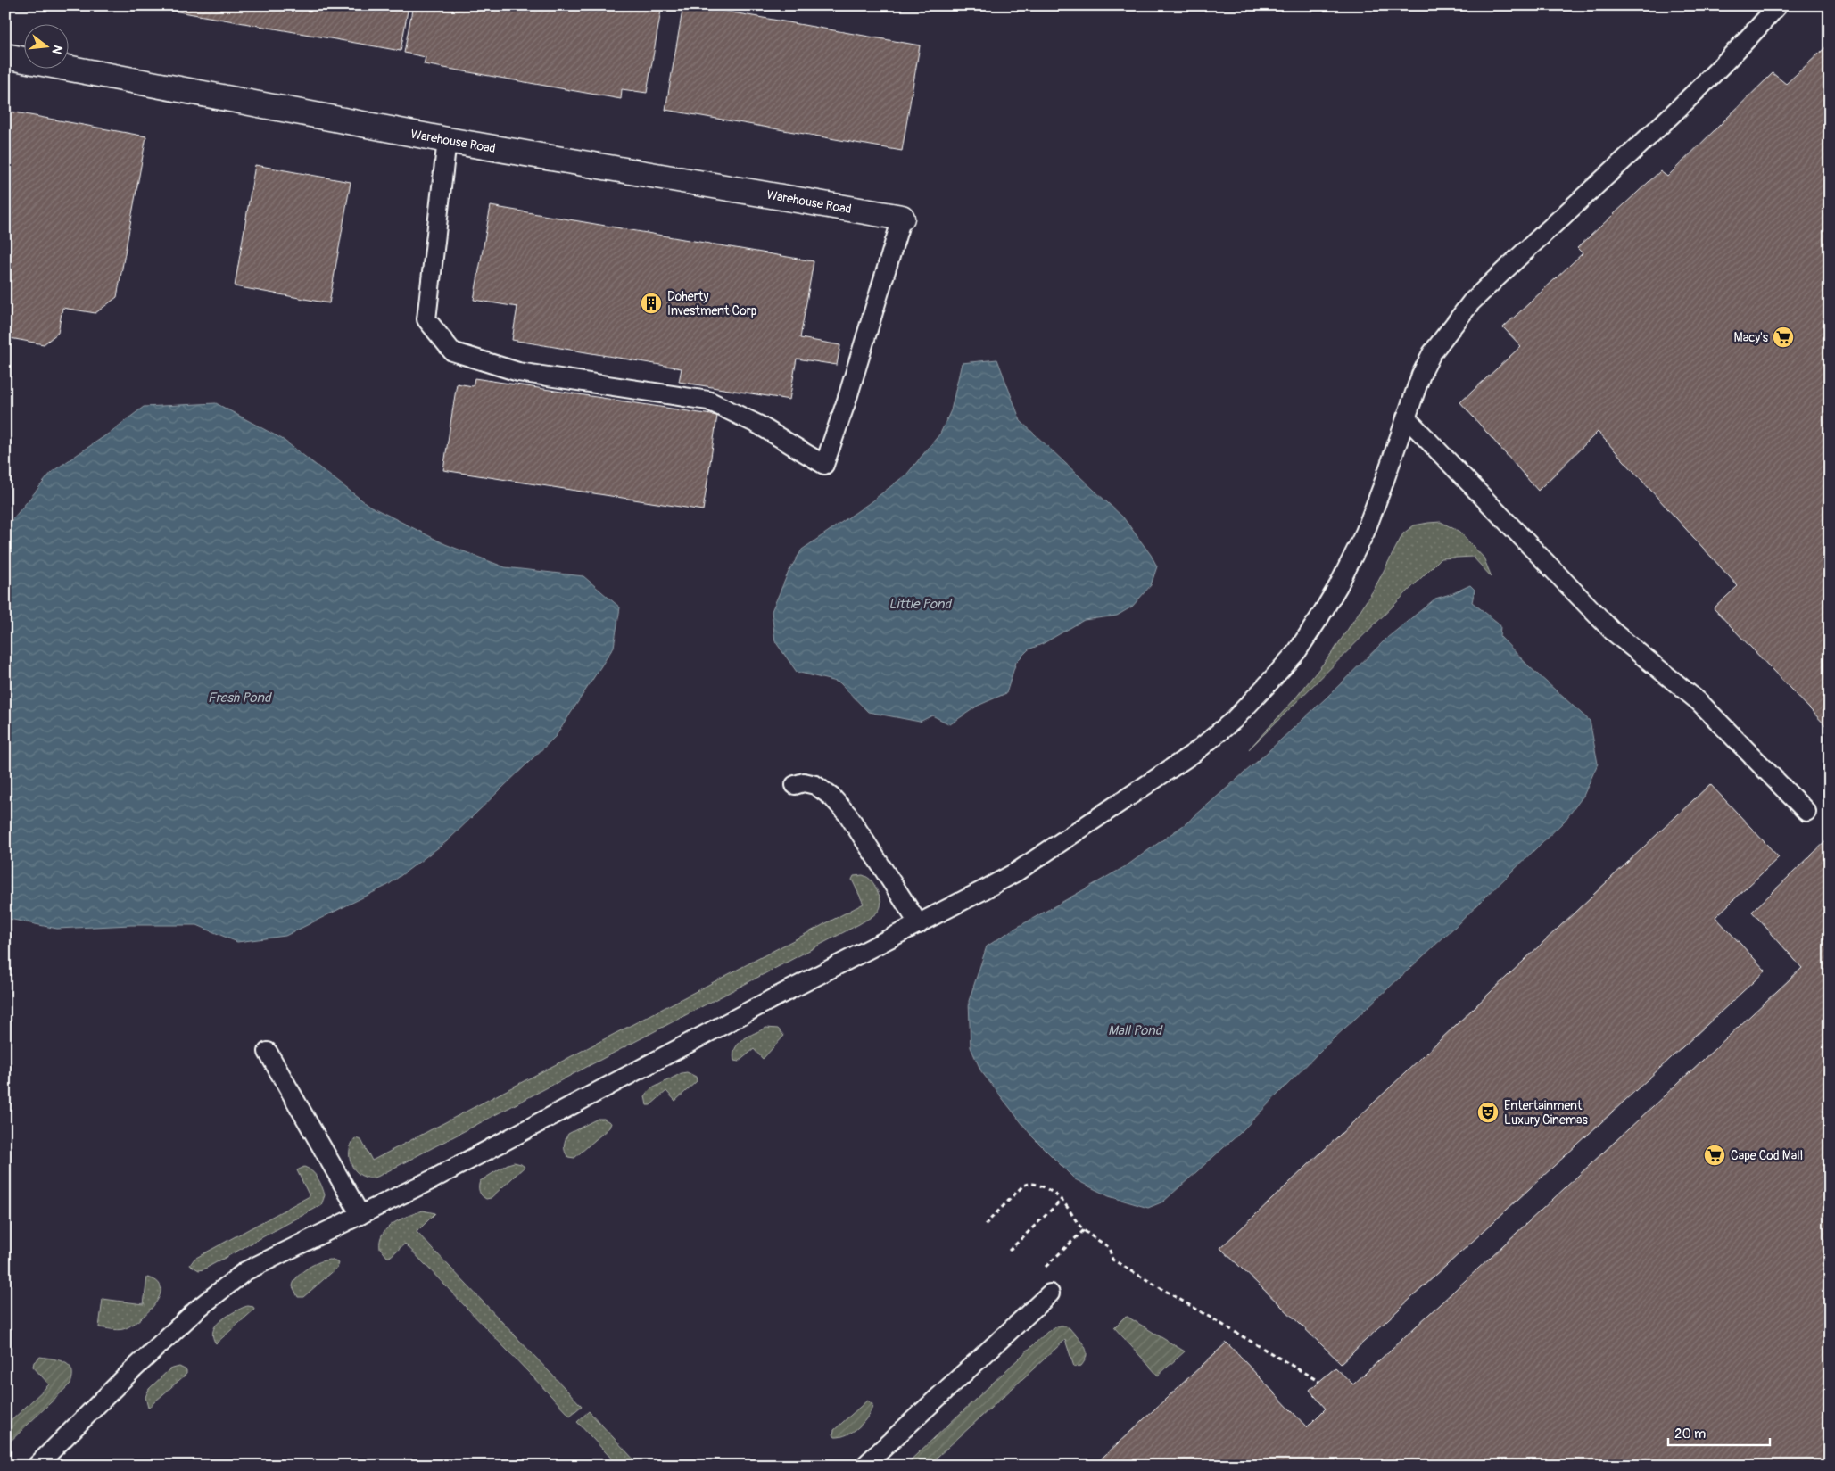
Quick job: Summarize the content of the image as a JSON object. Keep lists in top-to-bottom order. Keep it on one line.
{"streets":{"street":["Warehouse Road"]},"water":["Little Pond","Fresh Pond","Mall Pond"],"places":{"building":["Doherty Investment Corp"],"supermarket":["Macy's","Cape Cod Mall"],"theatre":["Entertainment Luxury Cinemas"]},"scale_bar":"20 m","north":"right"}
